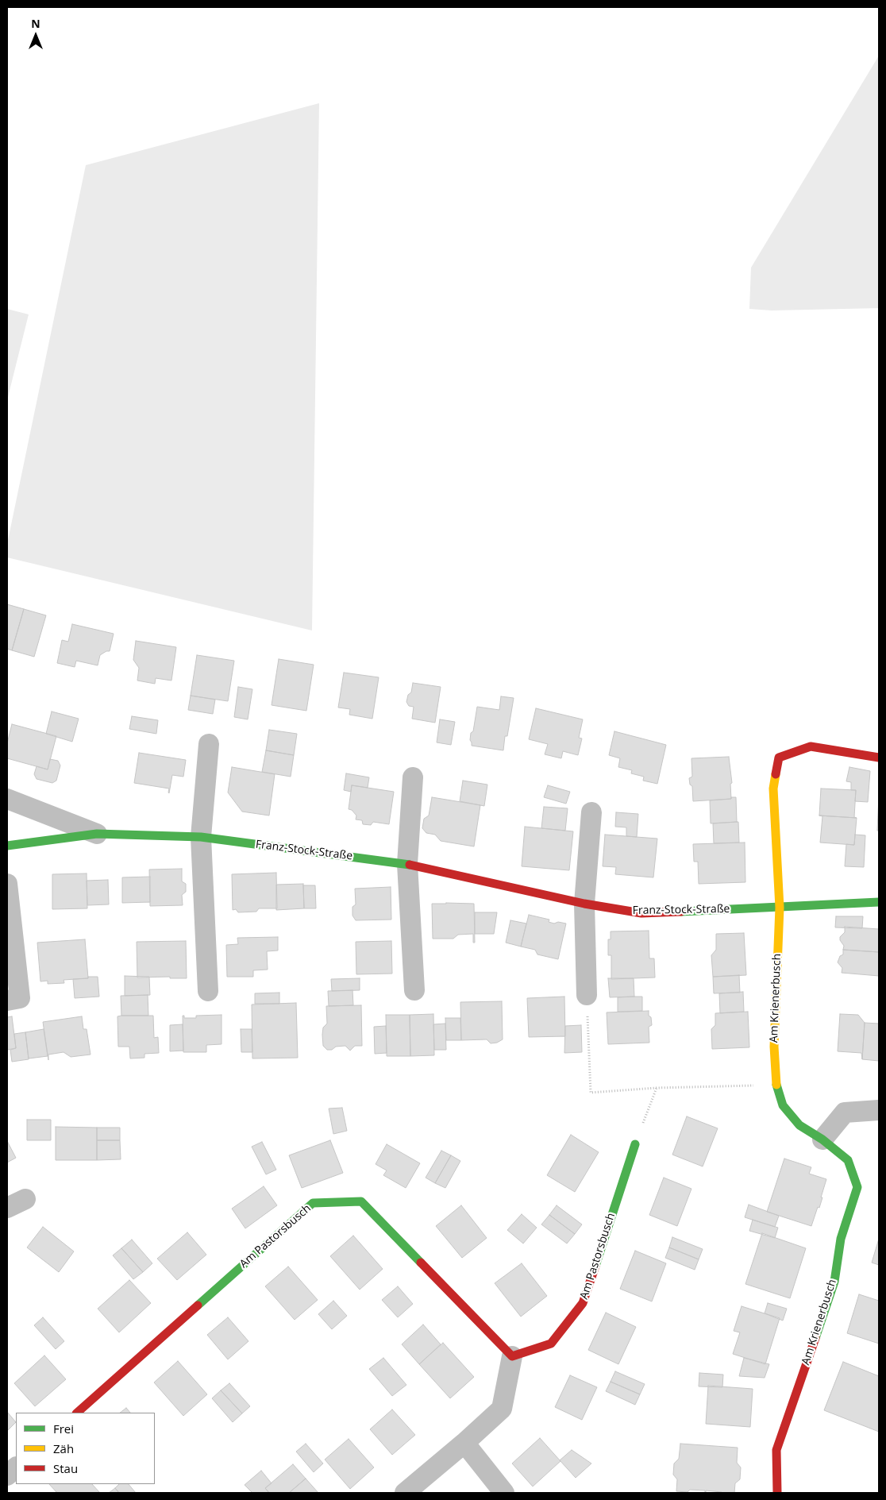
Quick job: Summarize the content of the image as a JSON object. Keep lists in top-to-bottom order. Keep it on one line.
{"streets":{"street":["Franz-Stock-Straße","Am Krienerbusch","Am Pastorsbusch"]},"crossings":[["Franz-Stock-Straße","Am Krienerbusch"]],"legend":["Frei","Zäh","Stau"],"north":"top"}
